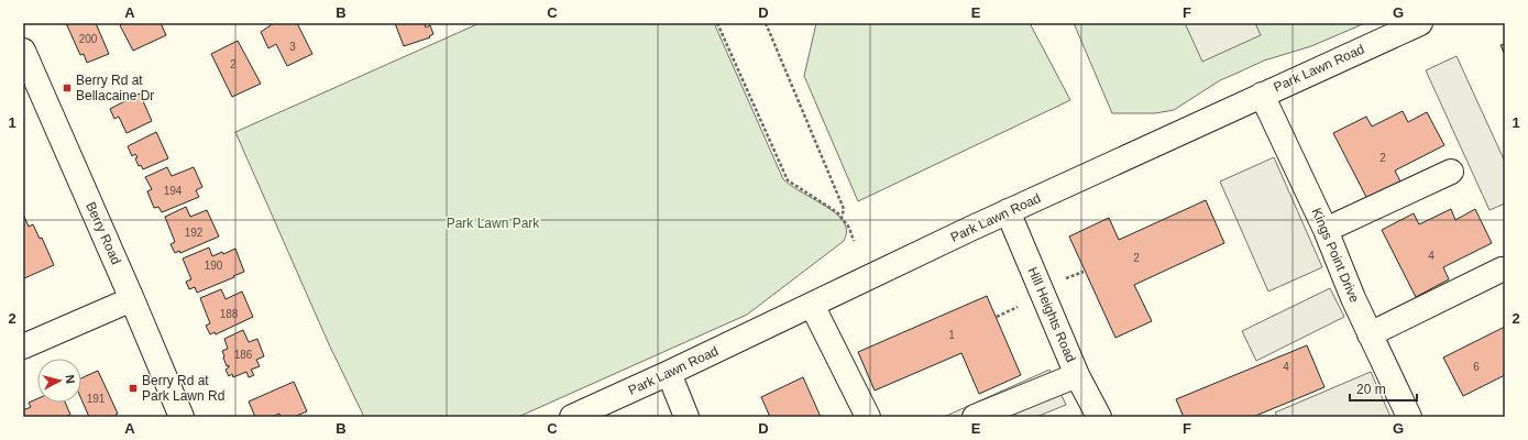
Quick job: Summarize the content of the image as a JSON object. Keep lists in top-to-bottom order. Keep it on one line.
{"streets":{"street":["Park Lawn Road","Berry Road","Kings Point Drive","Hill Heights Road"]},"crossings":[["Park Lawn Road","Kings Point Drive"],["Park Lawn Road","Hill Heights Road"]],"parks":["Park Lawn Park"],"places":{"transit":["Berry Rd at Bellacaine Dr","Berry Rd at Park Lawn Rd"]},"house_numbers":["200","3","2","2","194","192","4","2","190","188","1","186","4","6","191"],"scale_bar":"20 m","north":"right","grid":{"columns":["A","B","C","D","E","F","G"],"rows":["1","2"]}}
